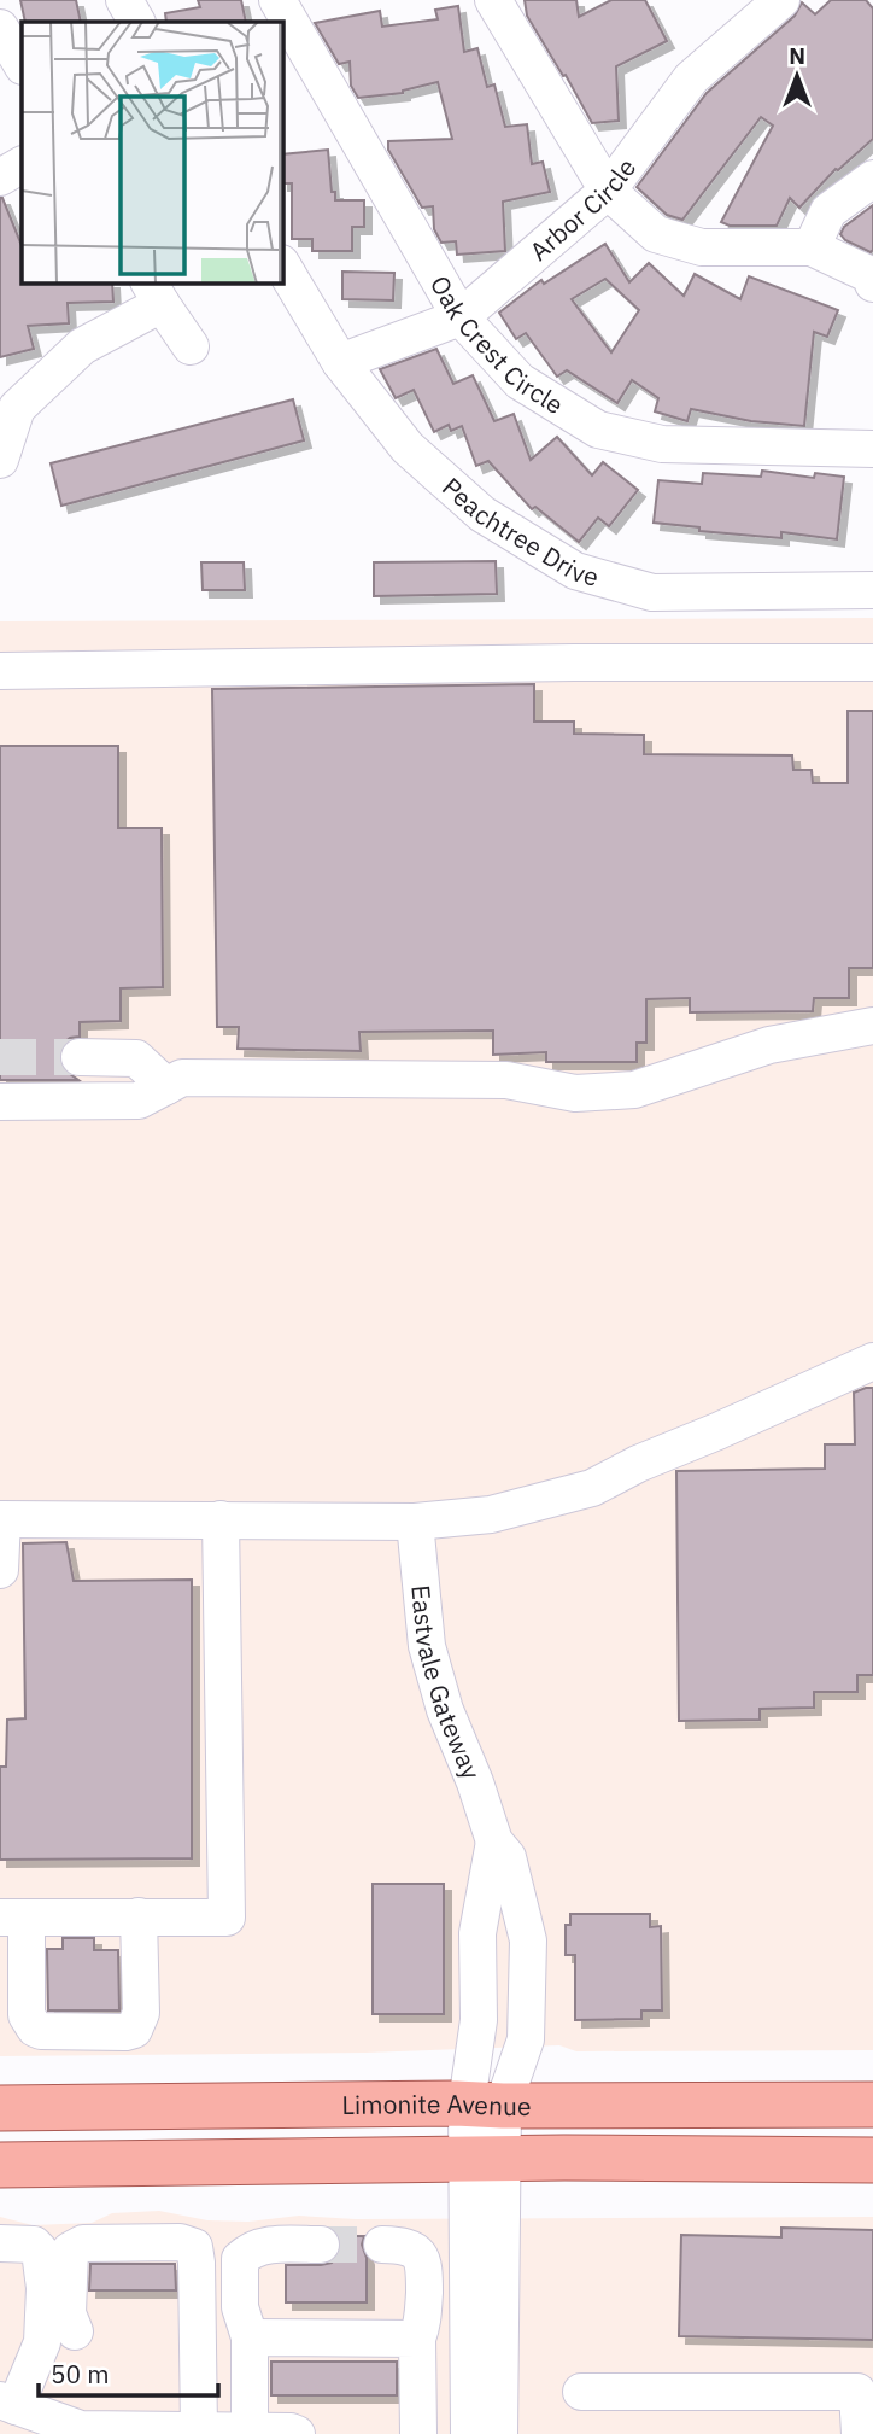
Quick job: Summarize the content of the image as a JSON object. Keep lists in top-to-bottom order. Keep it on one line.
{"streets":{"main road":["Limonite Avenue"],"street":["Arbor Circle","Oak Crest Circle","Peachtree Drive","Eastvale Gateway"]},"crossings":[["Arbor Circle","Oak Crest Circle"],["Arbor Circle","Peachtree Drive"],["Eastvale Gateway","Limonite Avenue"]],"scale_bar":"50 m","north":"top"}
